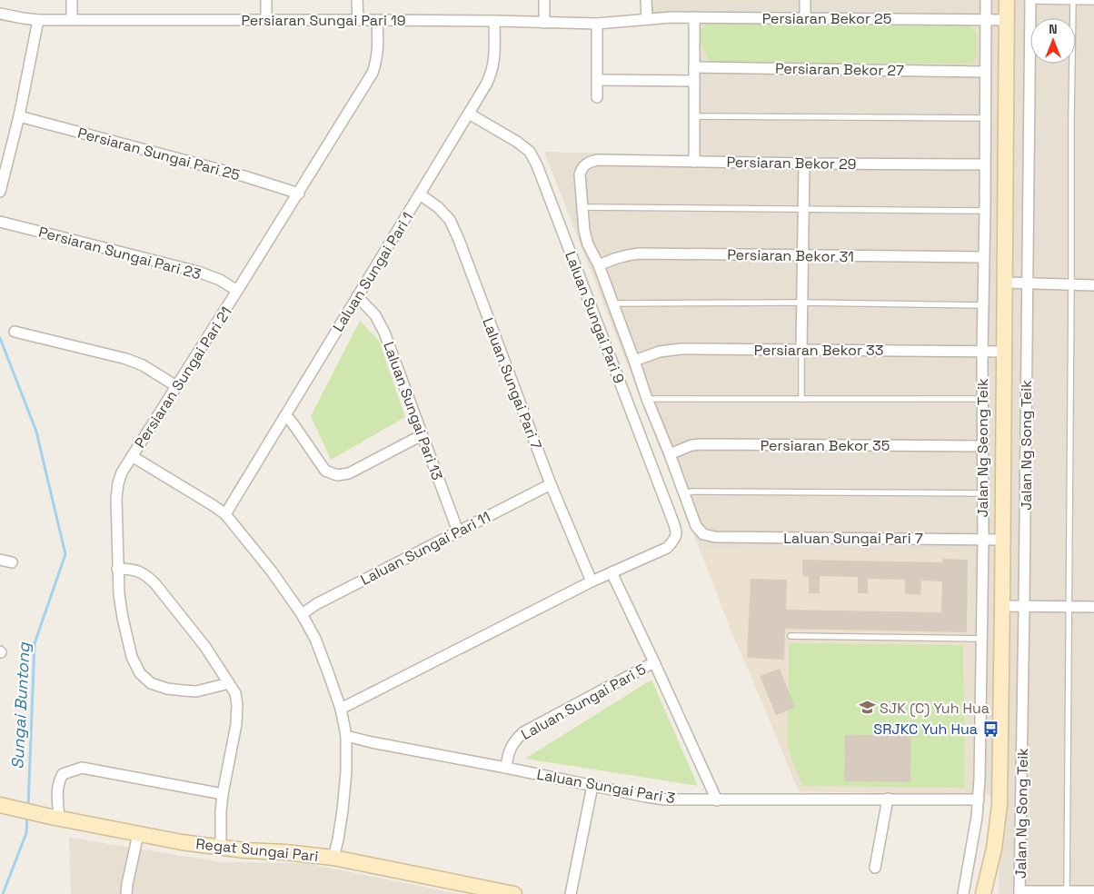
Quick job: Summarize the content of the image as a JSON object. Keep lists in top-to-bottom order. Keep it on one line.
{"streets":{"main road":["Jalan Ng Seong Teik","Regat Sungai Pari"],"street":["Persiaran Bekor 25","Persiaran Sungai Pari 19","Persiaran Bekor 27","Persiaran Sungai Pari 25","Persiaran Bekor 29","Persiaran Sungai Pari 23","Persiaran Bekor 31","Laluan Sungai Pari 1","Laluan Sungai Pari 9","Persiaran Bekor 33","Persiaran Sungai Pari 21","Laluan Sungai Pari 7","Laluan Sungai Pari 13","Persiaran Bekor 35","Jalan Ng Song Teik","Laluan Sungai Pari 11","Laluan Sungai Pari 5","Laluan Sungai Pari 3"]},"crossings":[["Persiaran Bekor 25","Persiaran Sungai Pari 19"],["Persiaran Bekor 25","Jalan Ng Seong Teik"],["Persiaran Sungai Pari 19","Laluan Sungai Pari 1"],["Persiaran Sungai Pari 19","Persiaran Sungai Pari 21"],["Persiaran Bekor 27","Jalan Ng Seong Teik"],["Persiaran Sungai Pari 25","Persiaran Sungai Pari 21"],["Persiaran Bekor 29","Jalan Ng Seong Teik"],["Persiaran Sungai Pari 23","Persiaran Sungai Pari 21"],["Persiaran Bekor 31","Jalan Ng Seong Teik"],["Laluan Sungai Pari 1","Laluan Sungai Pari 9"],["Laluan Sungai Pari 1","Laluan Sungai Pari 7"],["Laluan Sungai Pari 1","Laluan Sungai Pari 13"],["Laluan Sungai Pari 9","Laluan Sungai Pari 5"],["Persiaran Bekor 33","Jalan Ng Seong Teik"],["Laluan Sungai Pari 7","Jalan Ng Seong Teik"],["Laluan Sungai Pari 7","Laluan Sungai Pari 11"],["Laluan Sungai Pari 13","Laluan Sungai Pari 11"],["Persiaran Bekor 35","Jalan Ng Seong Teik"],["Jalan Ng Seong Teik","Laluan Sungai Pari 3"],["Laluan Sungai Pari 5","Laluan Sungai Pari 3"]],"water":["Sungai Buntong"],"places":{"school or university":["SJK (C) Yuh Hua"],"bus stop":["SRJKC Yuh Hua"]},"north":"top"}
